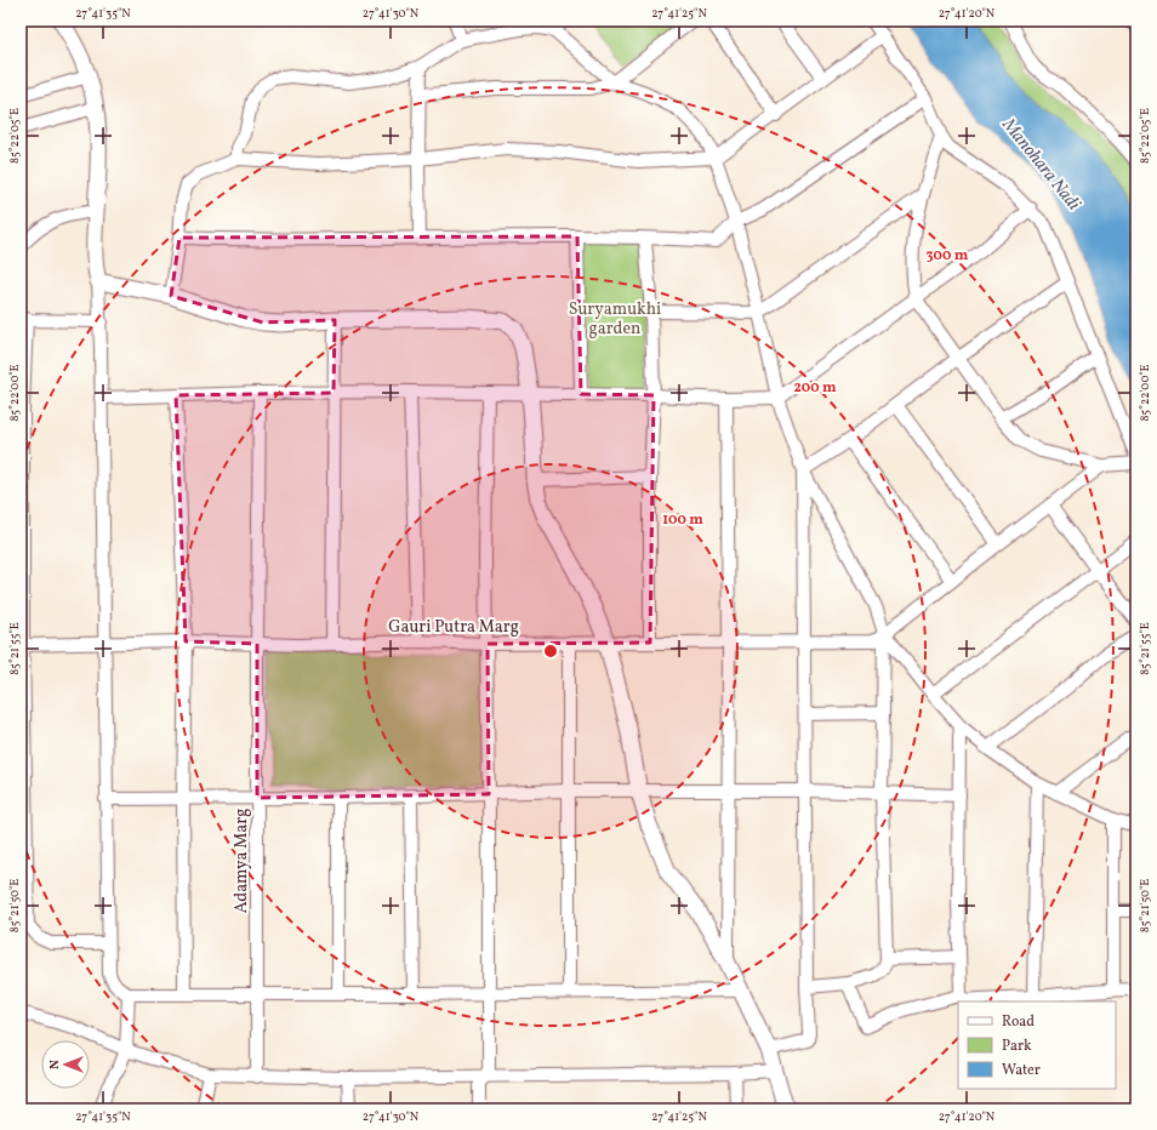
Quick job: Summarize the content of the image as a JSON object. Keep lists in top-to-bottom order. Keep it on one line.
{"streets":{"street":["Gauri Putra Marg","Adamya Marg"]},"crossings":[["Gauri Putra Marg","Adamya Marg"]],"water":["Manohara Nadi"],"parks":["Suryamukhi garden"],"legend":["Road","Park","Water"],"north":"left","coordinates":["27°41'35\"N","27°41'30\"N","27°41'25\"N","27°41'20\"N","85°22'05\"E","85°22'00\"E","85°21'55\"E","85°21'50\"E"],"rings":["300 m","200 m","100 m"]}
